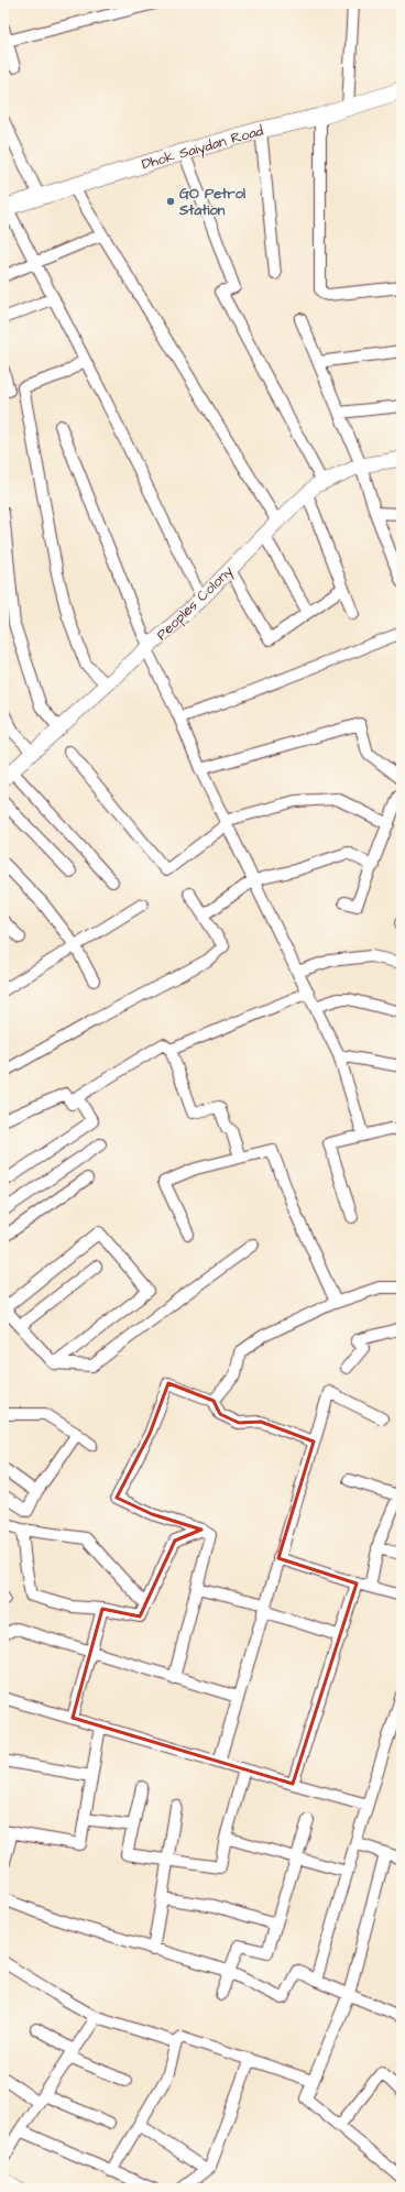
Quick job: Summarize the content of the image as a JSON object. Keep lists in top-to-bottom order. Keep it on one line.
{"streets":{"main road":["Dhok Saiydan Road"],"street":["Peoples Colony"]},"places":["GO Petrol Station"]}
